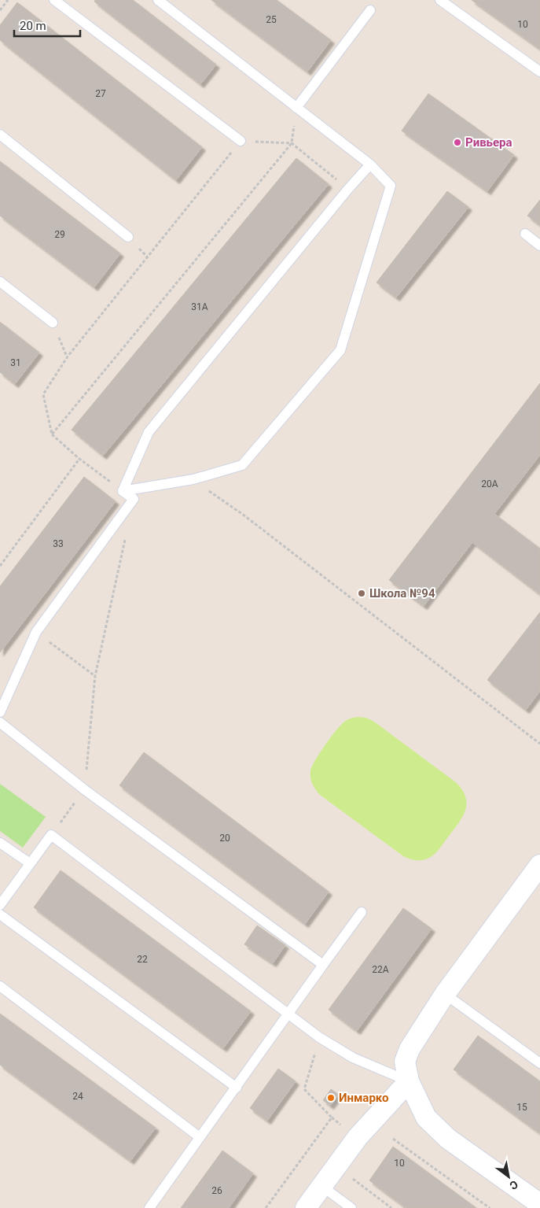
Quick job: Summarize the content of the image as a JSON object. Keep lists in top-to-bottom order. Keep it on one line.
{"places":["Ривьера","Школа №94","Инмарко"],"house_numbers":["25","10","27","29","31А","31","20А","33","20","22","22А","24","15","10","26"],"scale_bar":"20 m","north":"bottom right"}
